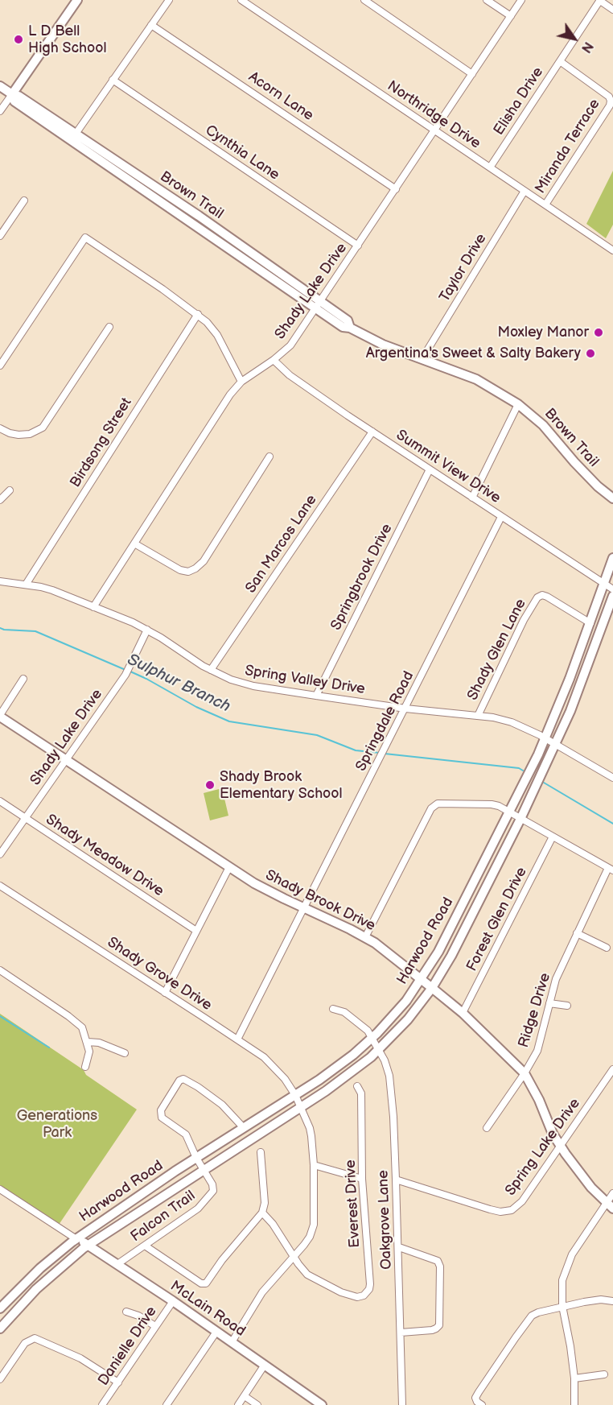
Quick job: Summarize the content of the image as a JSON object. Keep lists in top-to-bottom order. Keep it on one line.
{"streets":{"street":["Acorn Lane","Elisha Drive","Northridge Drive","Miranda Terrace","Cynthia Lane","Brown Trail","Taylor Drive","Shady Lake Drive","Birdsong Street","Summit View Drive","San Marcos Lane","Springbrook Drive","Shady Glen Lane","Spring Valley Drive","Springdale Road","Shady Meadow Drive","Shady Brook Drive","Forest Glen Drive","Harwood Road","Shady Grove Drive","Ridge Drive","Spring Lake Drive","Everest Drive","Falcon Trail","Oakgrove Lane","McLain Road","Danielle Drive"]},"crossings":[["Acorn Lane","Shady Lake Drive"],["Elisha Drive","Northridge Drive"],["Elisha Drive","Miranda Terrace"],["Northridge Drive","Miranda Terrace"],["Northridge Drive","Taylor Drive"],["Northridge Drive","Shady Lake Drive"],["Cynthia Lane","Shady Lake Drive"],["Brown Trail","Taylor Drive"],["Brown Trail","Shady Lake Drive"],["Shady Lake Drive","Summit View Drive"],["Shady Lake Drive","Spring Valley Drive"],["Shady Lake Drive","Shady Meadow Drive"],["Shady Lake Drive","Shady Brook Drive"],["Birdsong Street","Spring Valley Drive"],["Summit View Drive","San Marcos Lane"],["Summit View Drive","Springbrook Drive"],["Summit View Drive","Springdale Road"],["Summit View Drive","Harwood Road"],["San Marcos Lane","Spring Valley Drive"],["Springbrook Drive","Spring Valley Drive"],["Shady Glen Lane","Spring Valley Drive"],["Shady Glen Lane","Harwood Road"],["Spring Valley Drive","Springdale Road"],["Spring Valley Drive","Harwood Road"],["Springdale Road","Shady Brook Drive"],["Springdale Road","Shady Grove Drive"],["Shady Brook Drive","Forest Glen Drive"],["Shady Brook Drive","Harwood Road"],["Shady Brook Drive","Ridge Drive"],["Shady Brook Drive","Spring Lake Drive"],["Harwood Road","Shady Grove Drive"],["Harwood Road","Falcon Trail"],["Harwood Road","Oakgrove Lane"],["Harwood Road","McLain Road"],["Shady Grove Drive","Everest Drive"],["Shady Grove Drive","McLain Road"],["Spring Lake Drive","Oakgrove Lane"],["Falcon Trail","McLain Road"],["McLain Road","Danielle Drive"]],"water":["Sulphur Branch"],"parks":["Generations Park"],"places":["L D Bell High School","Moxley Manor","Argentina's Sweet & Salty Bakery","Shady Brook Elementary School"],"north":"bottom right"}
